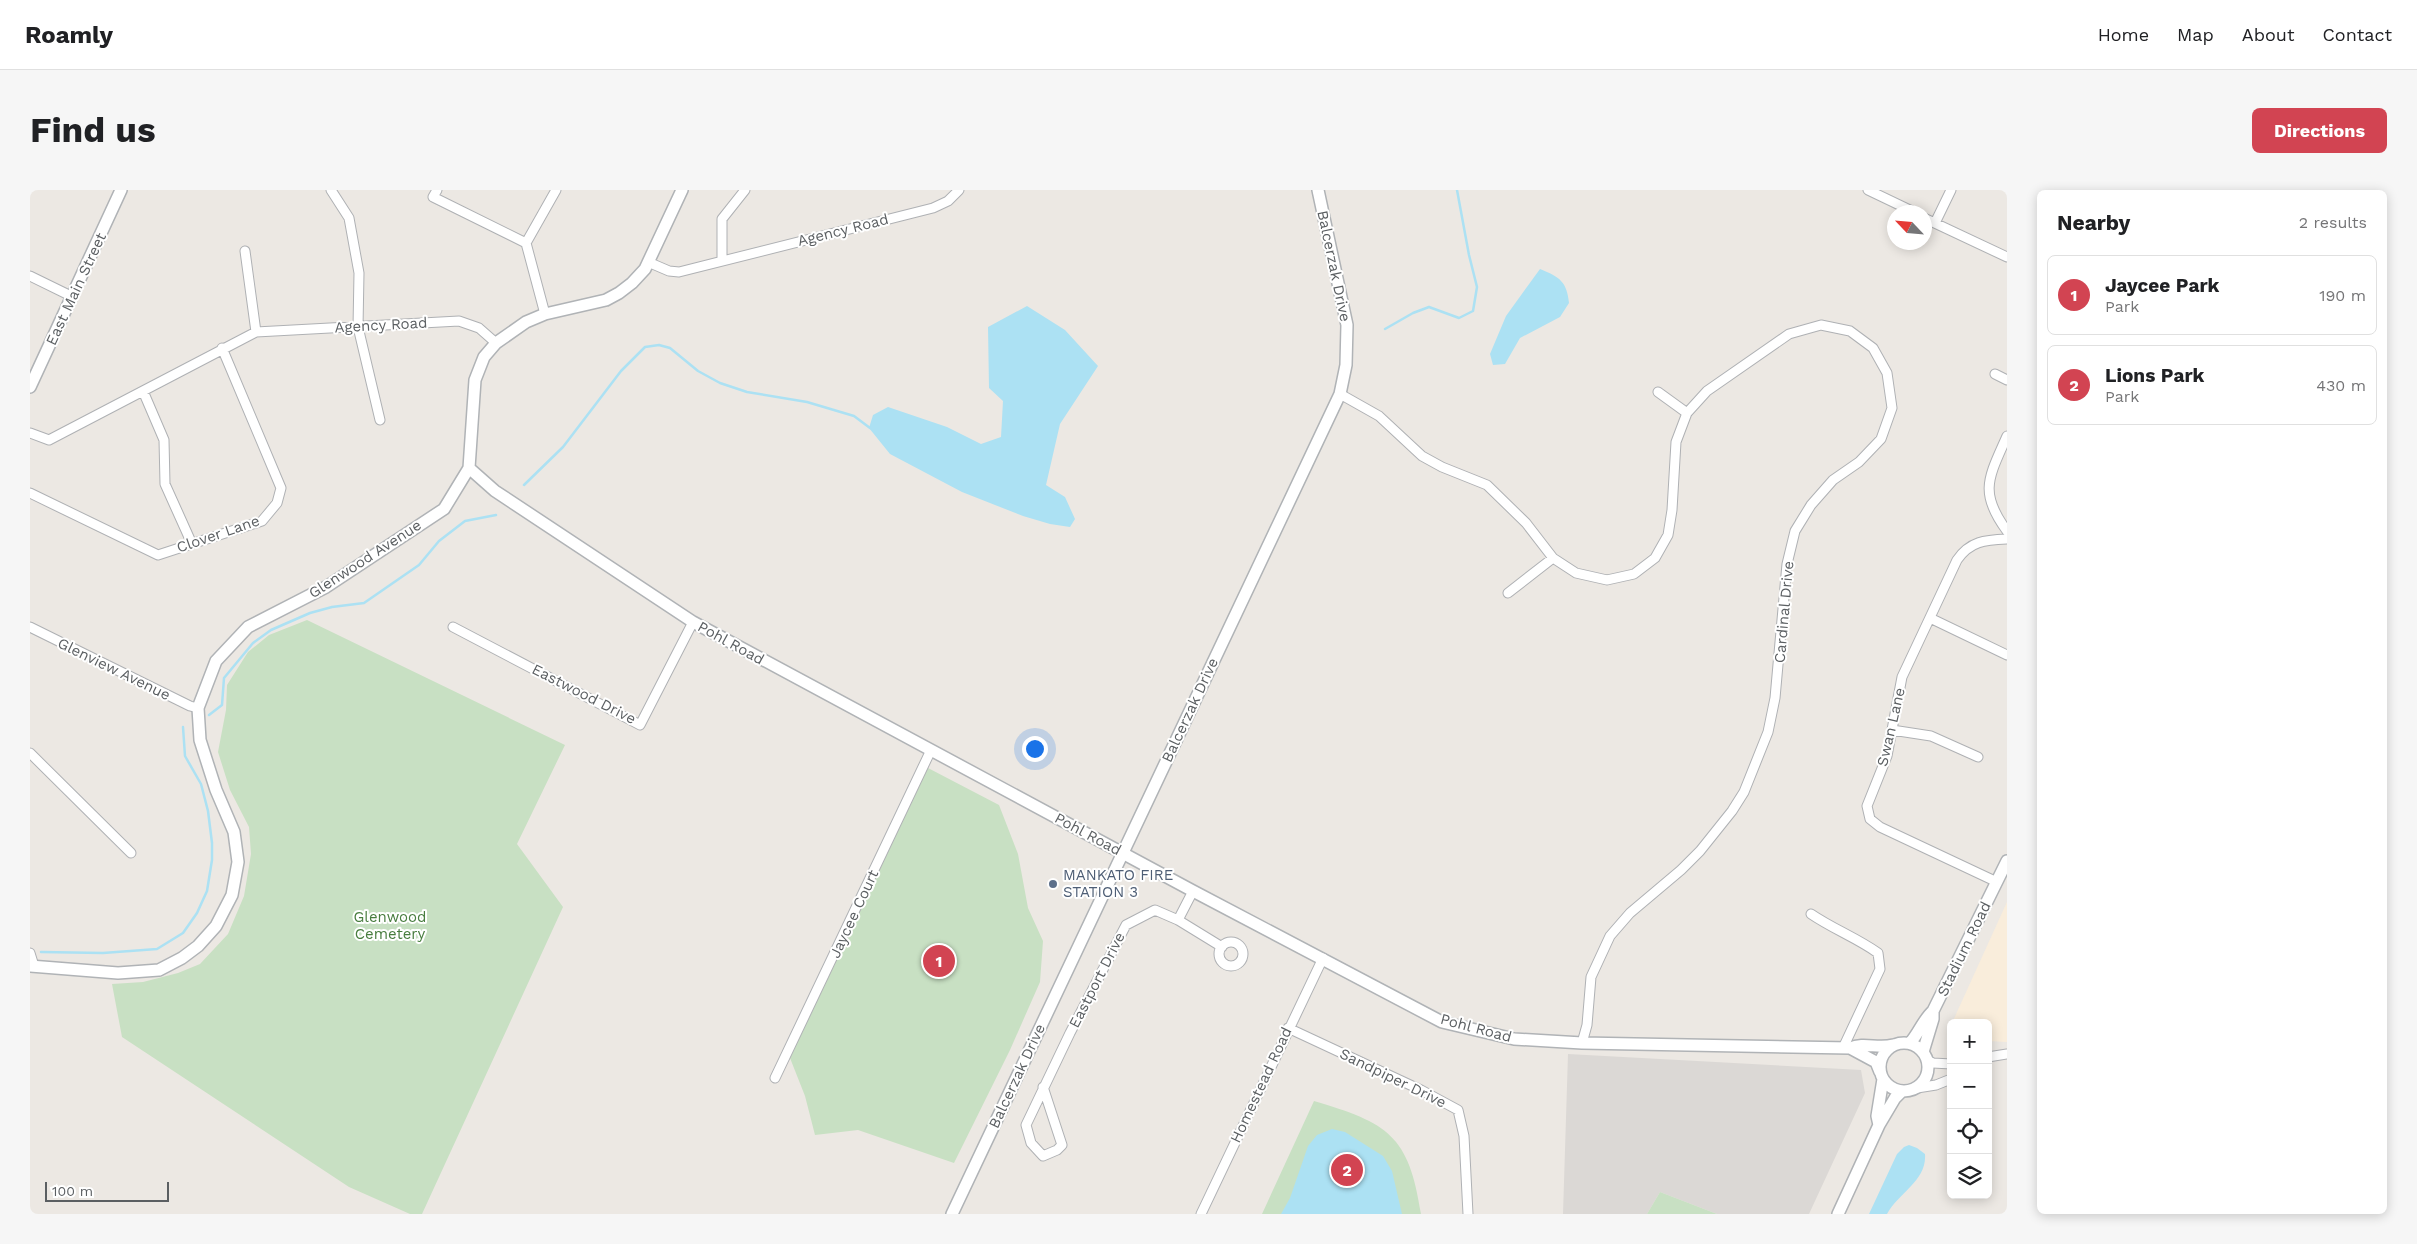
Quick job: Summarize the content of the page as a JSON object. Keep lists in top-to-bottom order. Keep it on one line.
{"streets":{"street":["Agency Road","Balcerzak Drive","East Main Street","Clover Lane","Glenwood Avenue","Cardinal Drive","Pohl Road","Glenview Avenue","Eastwood Drive","Swan Lane","Jaycee Court","Stadium Road","Eastport Drive","Sandpiper Drive","Homestead Road"]},"crossings":[["Agency Road","Clover Lane"],["Agency Road","Glenwood Avenue"],["Balcerzak Drive","Cardinal Drive"],["Balcerzak Drive","Pohl Road"],["Glenwood Avenue","Pohl Road"],["Glenwood Avenue","Glenview Avenue"],["Cardinal Drive","Pohl Road"],["Pohl Road","Eastwood Drive"],["Pohl Road","Jaycee Court"],["Pohl Road","Stadium Road"],["Pohl Road","Homestead Road"],["Swan Lane","Stadium Road"],["Sandpiper Drive","Homestead Road"]],"parks":["Glenwood Cemetery"],"places":["MANKATO FIRE STATION 3"],"scale_bar":"100 m","north":"top left","page":{"header":"Roamly","nav":["Home","Map","About","Contact"],"buttons":"Directions","title":"Find us","heading":["Nearby","2 results"],"list":[{"mark":"1","name":"Jaycee Park","note":"Park","value":"190 m"},{"mark":"2","name":"Lions Park","note":"Park","value":"430 m"}],"pins":["1","2"],"map_buttons":["+","−"],"scale":"100 m"}}
